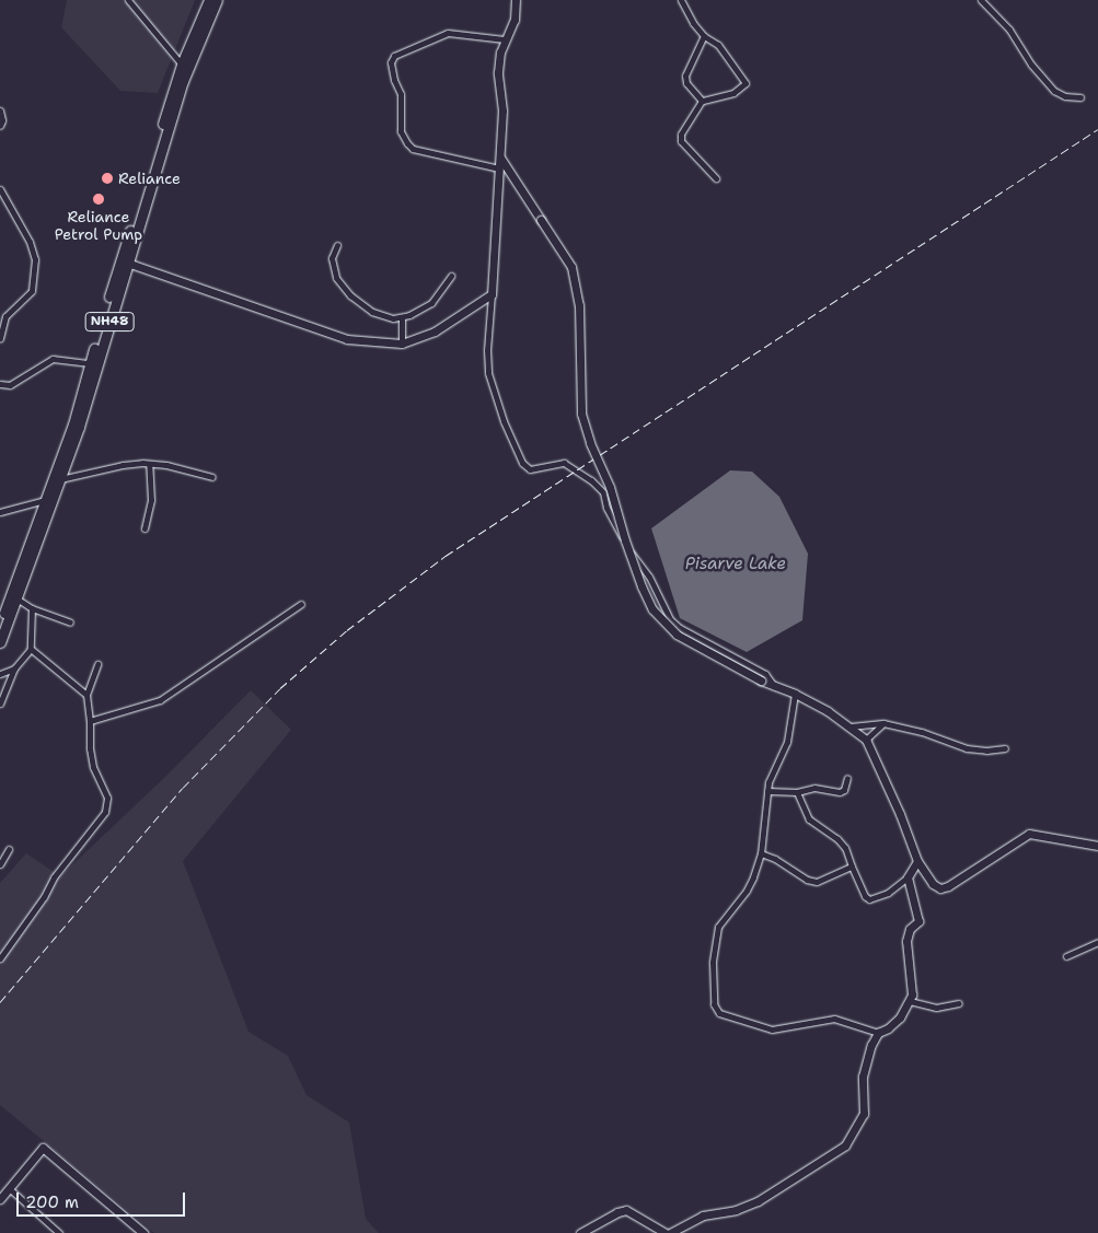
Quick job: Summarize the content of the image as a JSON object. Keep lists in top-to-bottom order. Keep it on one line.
{"streets":{"highway":["NH48"]},"water":["Pisarve Lake"],"places":["Reliance","Reliance Petrol Pump"],"scale_bar":"200 m"}
